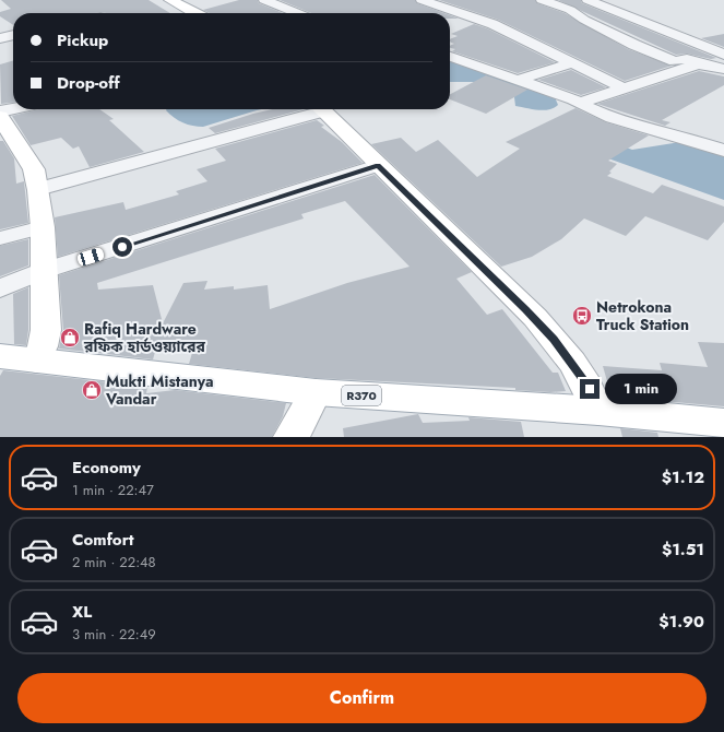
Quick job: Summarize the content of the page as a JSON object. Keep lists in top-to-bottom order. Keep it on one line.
{"streets":{"street":["R370"]},"places":{"bus stop":["Netrokona Truck Station"],"shop":["Rafiq Hardware রফিক হার্ডওয়্যারের","Mukti Mistanya Vandar"]},"page":{"banner":["Pickup","Drop-off"],"bubble":"1 min","list":[{"name":"Economy","note":"1 min · 22:47","value":"$1.12"},{"name":"Comfort","note":"2 min · 22:48","value":"$1.51"},{"name":"XL","note":"3 min · 22:49","value":"$1.90"}],"buttons":"Confirm"}}
